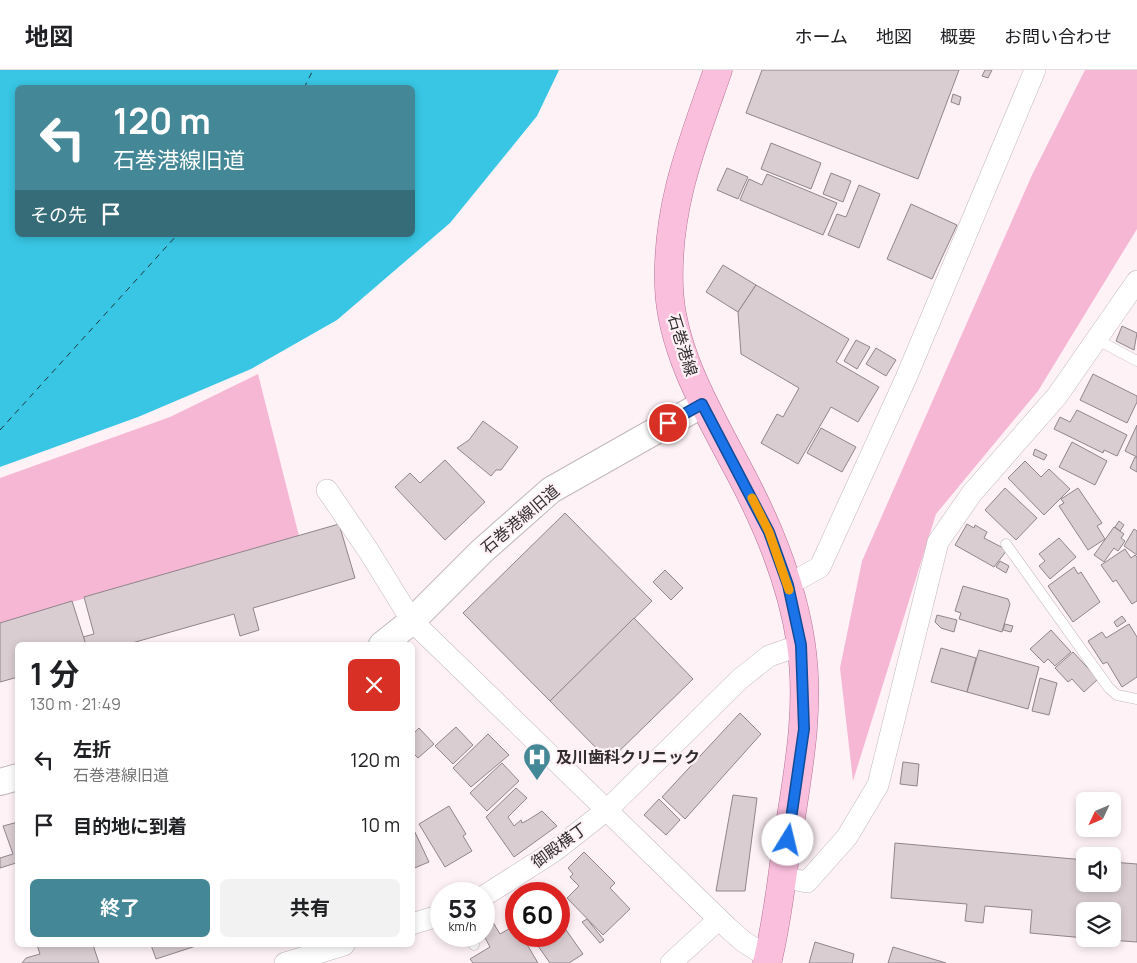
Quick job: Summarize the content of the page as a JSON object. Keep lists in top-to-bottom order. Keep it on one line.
{"streets":{"main road":["石巻港線"],"street":["石巻港線旧道","御殿横丁"]},"crossings":[["石巻港線","石巻港線旧道"],["石巻港線","御殿横丁"]],"places":{"hospital":["及川歯科クリニック"]},"north":"bottom left","page":{"header":"地図","nav":["ホーム","地図","概要","お問い合わせ"],"turn":["120 m","石巻港線旧道"],"then":"その先","heading":["1 分","130 m · 21:49"],"list":[{"name":"左折","note":"石巻港線旧道","value":"120 m"},{"name":"目的地に到着","value":"10 m"}],"buttons":["終了","共有"],"speed":"53 km/h","limit":"60"}}
